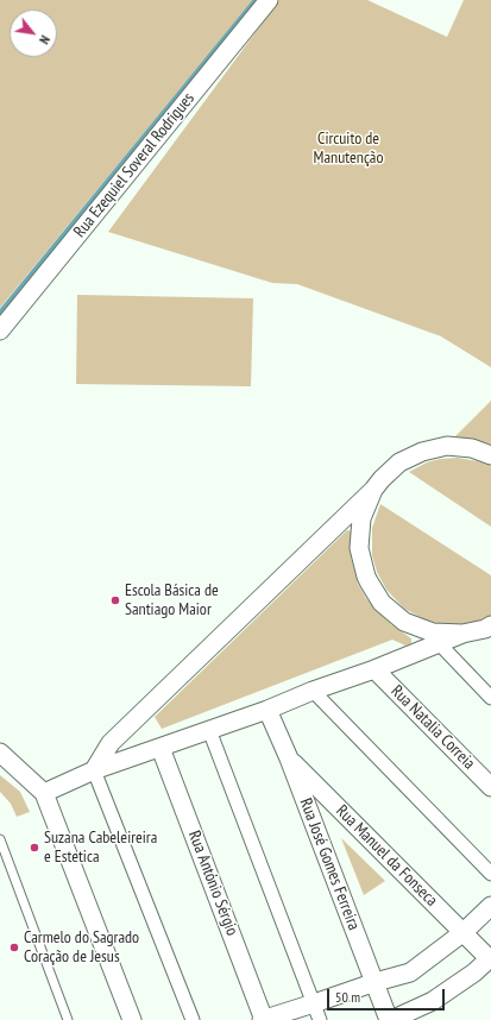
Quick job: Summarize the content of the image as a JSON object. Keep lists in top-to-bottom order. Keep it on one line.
{"streets":{"street":["Rua Ezequiel Soveral Rodrigues","Rua Natalia Correia","Rua Manuel da Fonseca","Rua José Gomes Ferreira","Rua António Sérgio"]},"crossings":[["Rua Manuel da Fonseca","Rua José Gomes Ferreira"]],"parks":["Circuito de Manutenção"],"places":["Escola Básica de Santiago Maior","Suzana Cabeleireira e Estetica","Carmelo do Sagrado Coração de Jesus"],"scale_bar":"50 m","north":"bottom right"}
